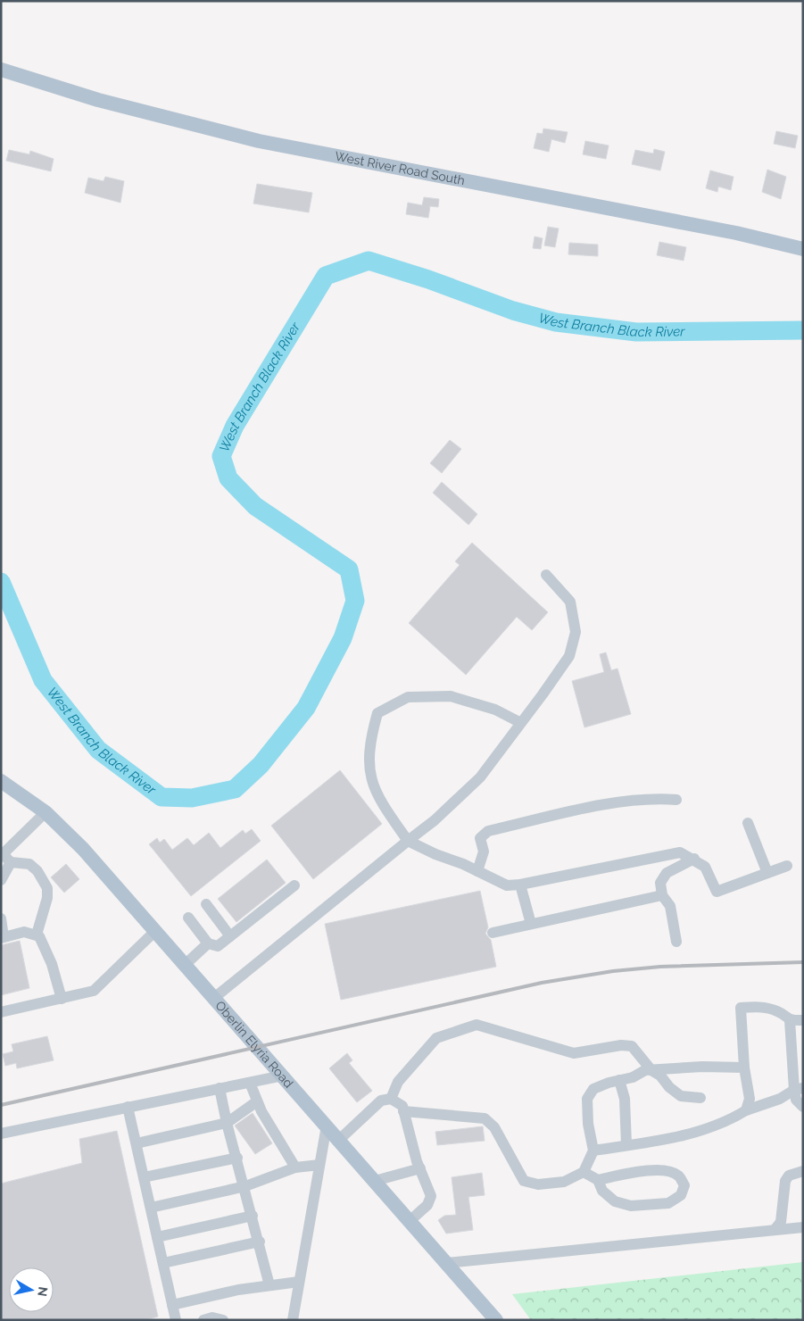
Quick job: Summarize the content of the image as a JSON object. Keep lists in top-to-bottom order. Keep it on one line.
{"streets":{"main road":["West River Road South","Oberlin Elyria Road"]},"water":["West Branch Black River"],"north":"right"}
